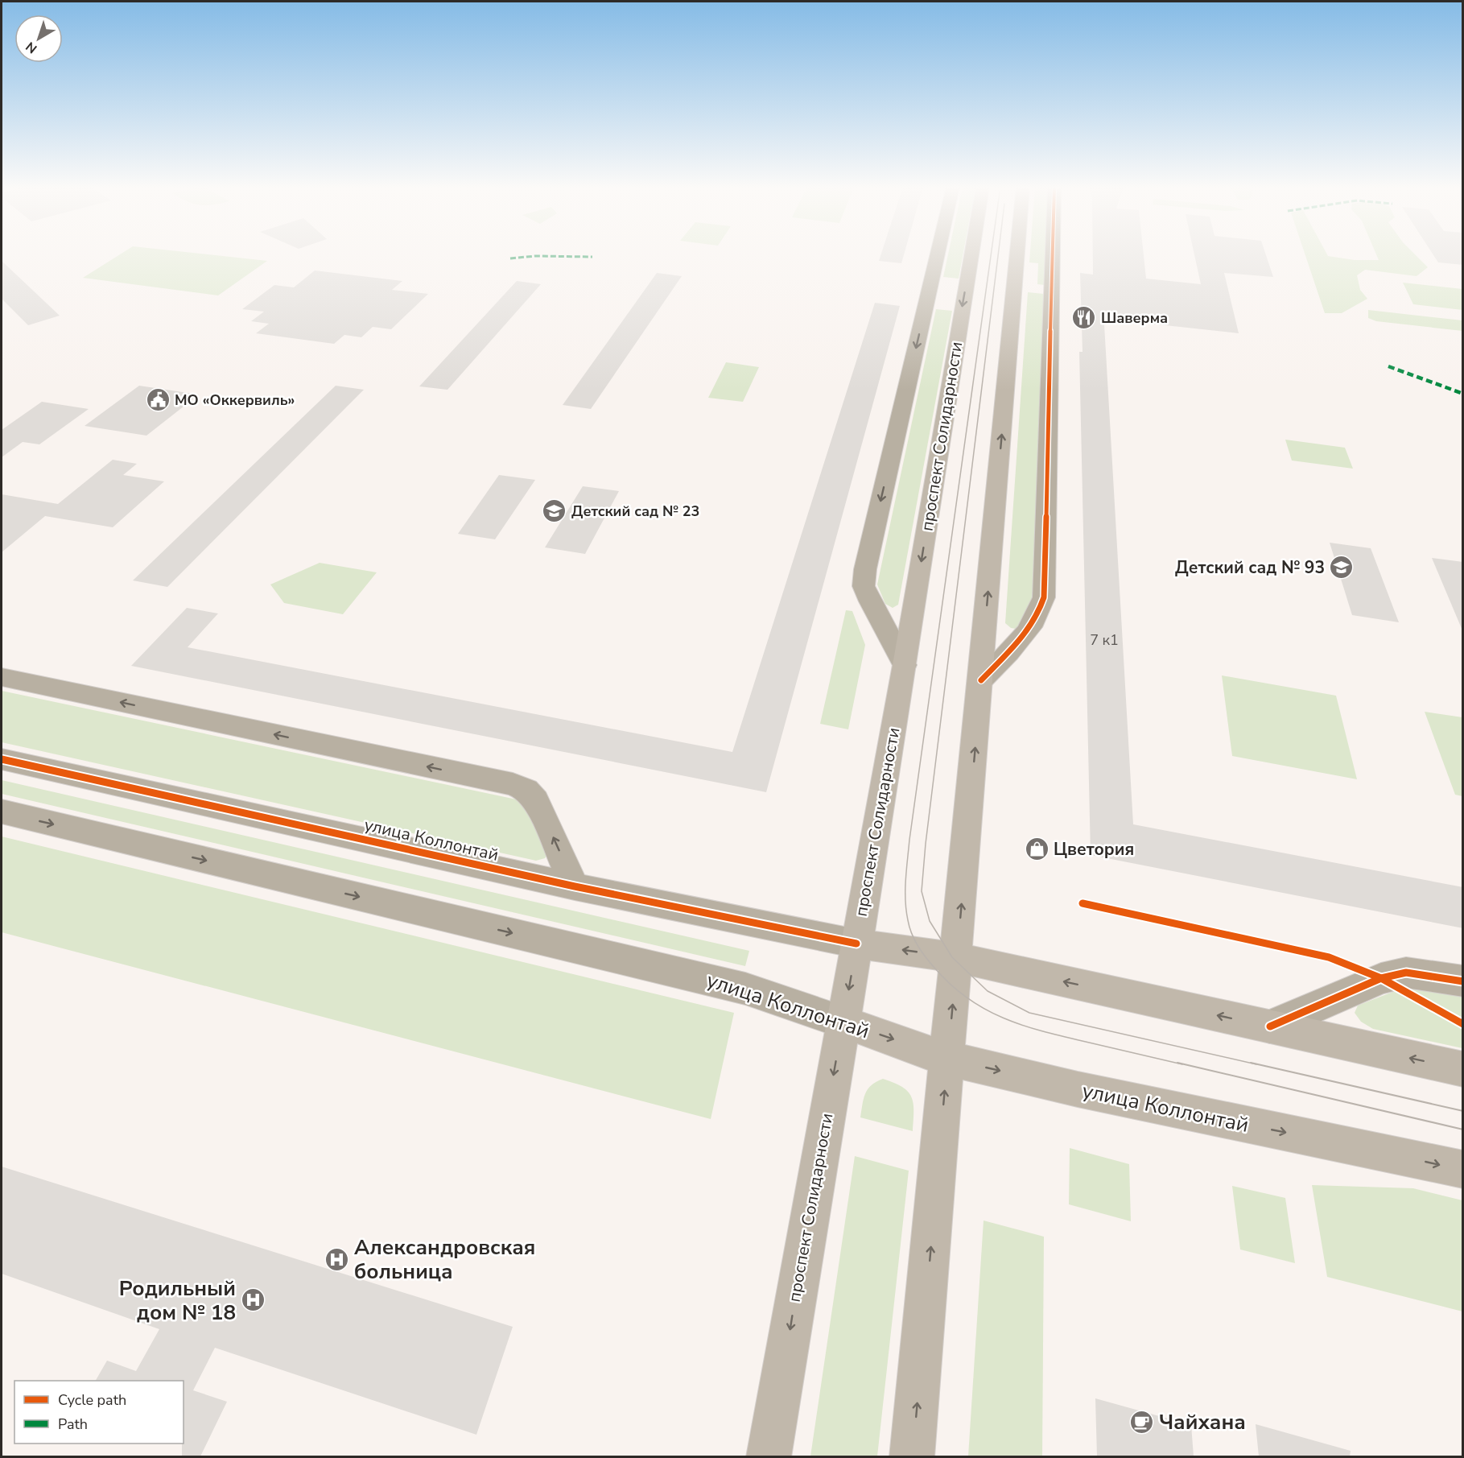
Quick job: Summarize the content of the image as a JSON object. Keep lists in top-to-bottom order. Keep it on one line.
{"streets":{"main road":["проспект Солидарности","улица Коллонтай"]},"crossings":[["проспект Солидарности","улица Коллонтай"]],"places":{"restaurant":["Шаверма"],"public building":["МО «Оккервиль»"],"school or university":["Детский сад № 23","Детский сад № 93"],"shop":["Цветория"],"hospital":["Александровская больница","Родильный дом № 18"],"cafe":["Чайхана"]},"house_numbers":["7 к1"],"legend":["Cycle path","Path"],"north":"bottom left"}
